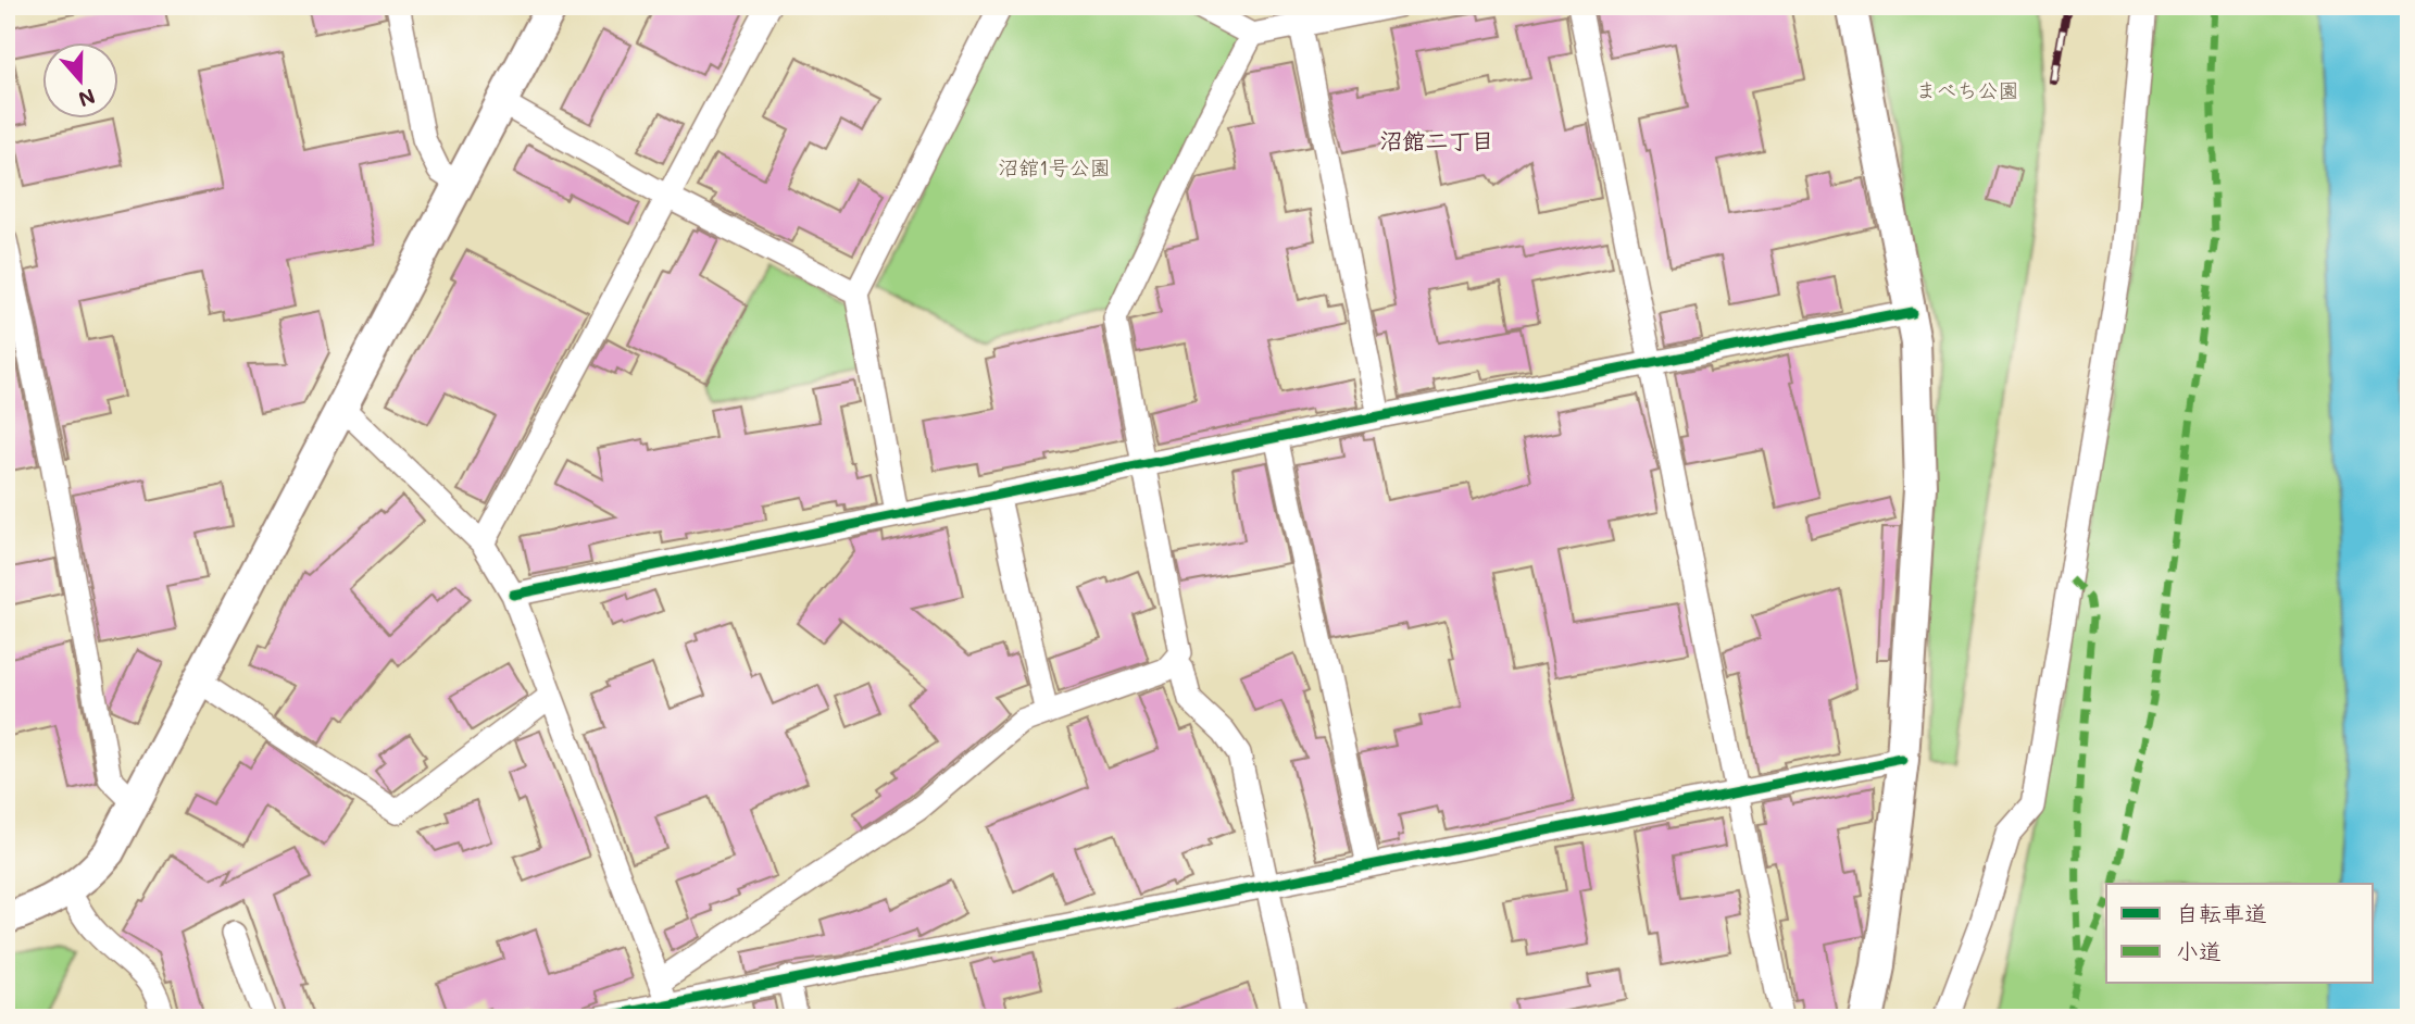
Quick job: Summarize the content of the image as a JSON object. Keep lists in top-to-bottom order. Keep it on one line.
{"districts":["沼館二丁目"],"parks":["まべち公園","沼舘1号公園"],"legend":["自転車道","小道"],"north":"bottom"}
